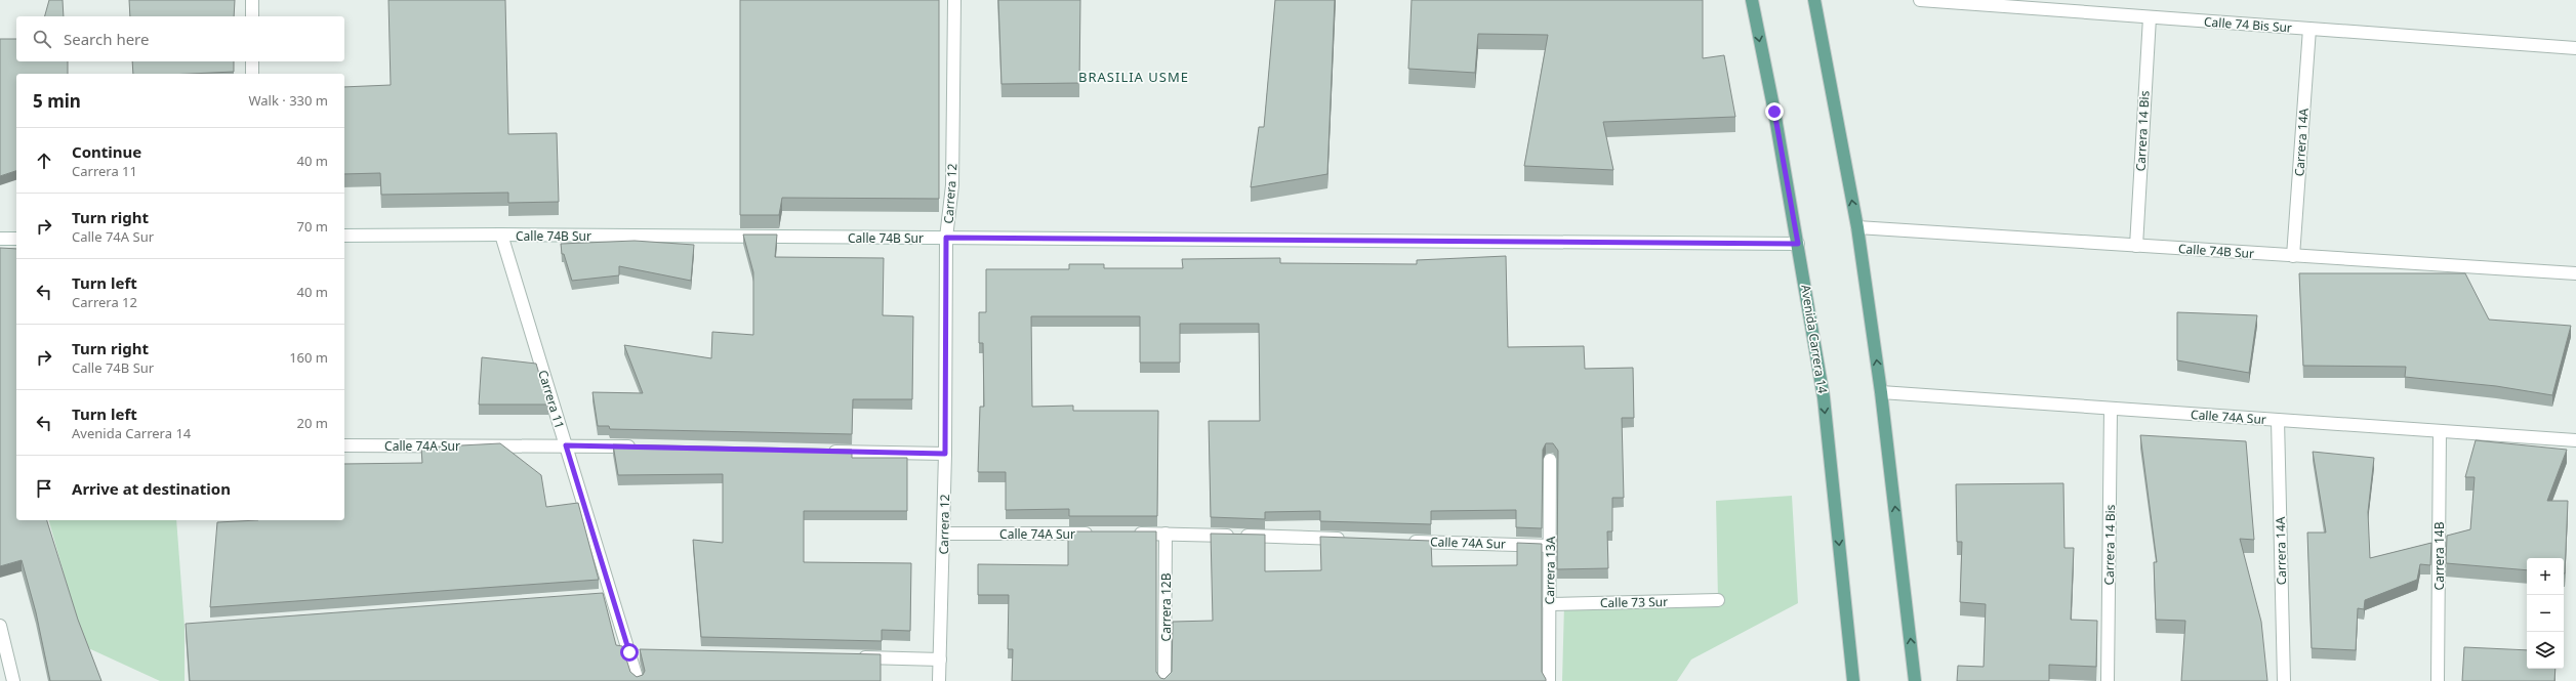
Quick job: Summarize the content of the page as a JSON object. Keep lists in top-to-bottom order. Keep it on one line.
{"streets":{"main road":["Avenida Carrera 14"],"street":["Calle 74 Bis Sur","Carrera 14 Bis","Carrera 14A","Carrera 12","Calle 74B Sur","Carrera 11","Calle 74A Sur","Carrera 14B","Carrera 13A","Calle 73 Sur","Carrera 12B"]},"crossings":[["Calle 74 Bis Sur","Carrera 14 Bis"],["Calle 74 Bis Sur","Carrera 14A"],["Carrera 14 Bis","Calle 74B Sur"],["Carrera 14 Bis","Calle 74A Sur"],["Carrera 14A","Calle 74B Sur"],["Carrera 14A","Calle 74A Sur"],["Carrera 12","Calle 74B Sur"],["Carrera 12","Calle 74A Sur"],["Calle 74B Sur","Avenida Carrera 14"],["Calle 74B Sur","Carrera 11"],["Carrera 11","Calle 74A Sur"],["Calle 74A Sur","Carrera 14B"],["Calle 74A Sur","Carrera 13A"],["Carrera 13A","Calle 73 Sur"]],"districts":["BRASILIA USME"],"page":{"search":"Search here","heading":["5 min","Walk · 330 m"],"list":[["Continue","Carrera 11","40 m"],["Turn right","Calle 74A Sur","70 m"],["Turn left","Carrera 12","40 m"],["Turn right","Calle 74B Sur","160 m"],["Turn left","Avenida Carrera 14","20 m"],"Arrive at destination"],"map_buttons":["+","−"]}}
